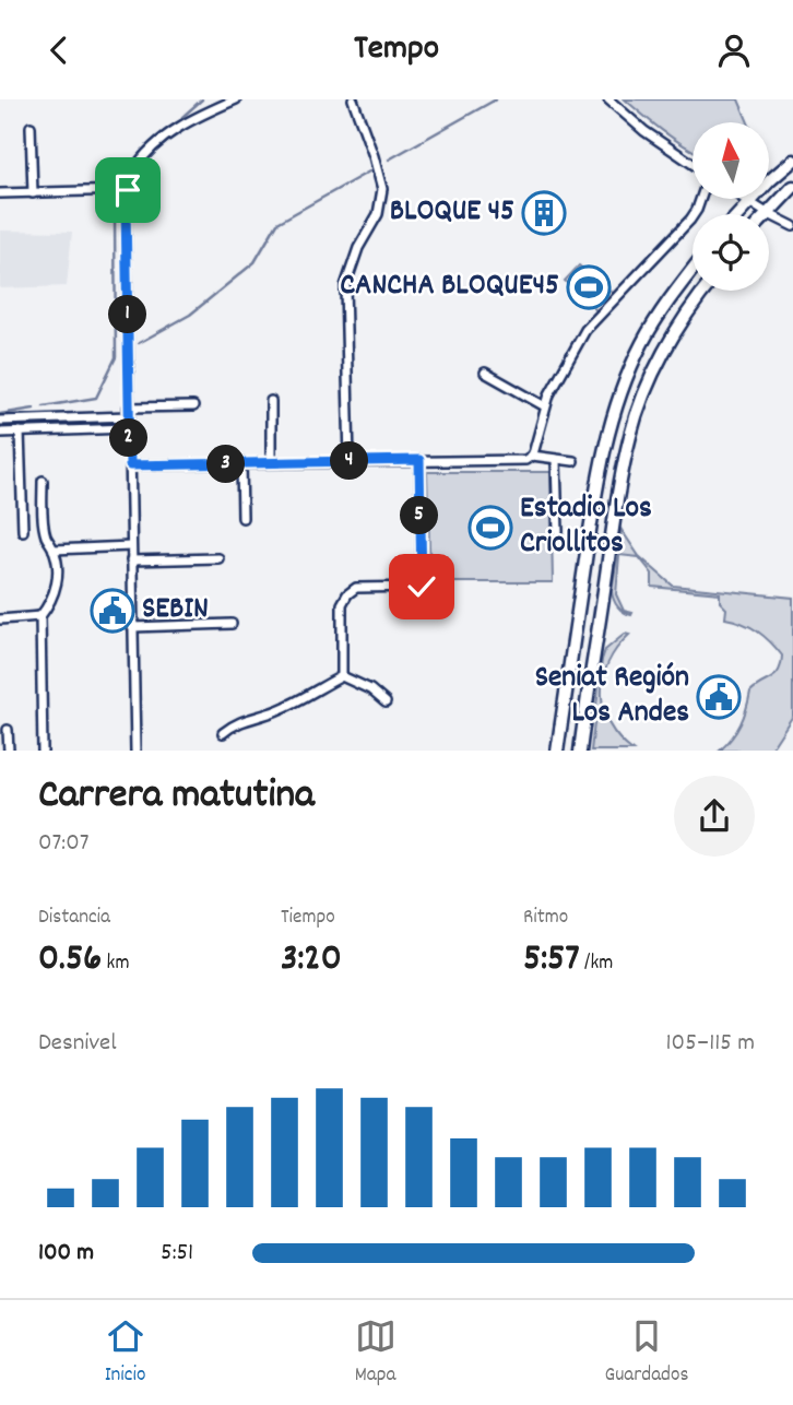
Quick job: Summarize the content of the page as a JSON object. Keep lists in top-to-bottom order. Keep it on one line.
{"places":{"building":["BLOQUE 45"],"sports":["CANCHA BLOQUE45","Estadio Los Criollitos"],"public building":["SEBIN","Seniat Región Los Andes"]},"north":"top","page":{"header":"Tempo","pins":["1","2","4","3","5"],"heading":["Carrera matutina","07:07"],"stats":[["Distancia","0.56 km"],["Tiempo","3:20"],["Ritmo","5:57 /km"]],"chart":["Desnivel","105–115 m"],"list":[{"name":"100 m","note":"5:51"}],"tabs":["Inicio","Mapa","Guardados"]}}
